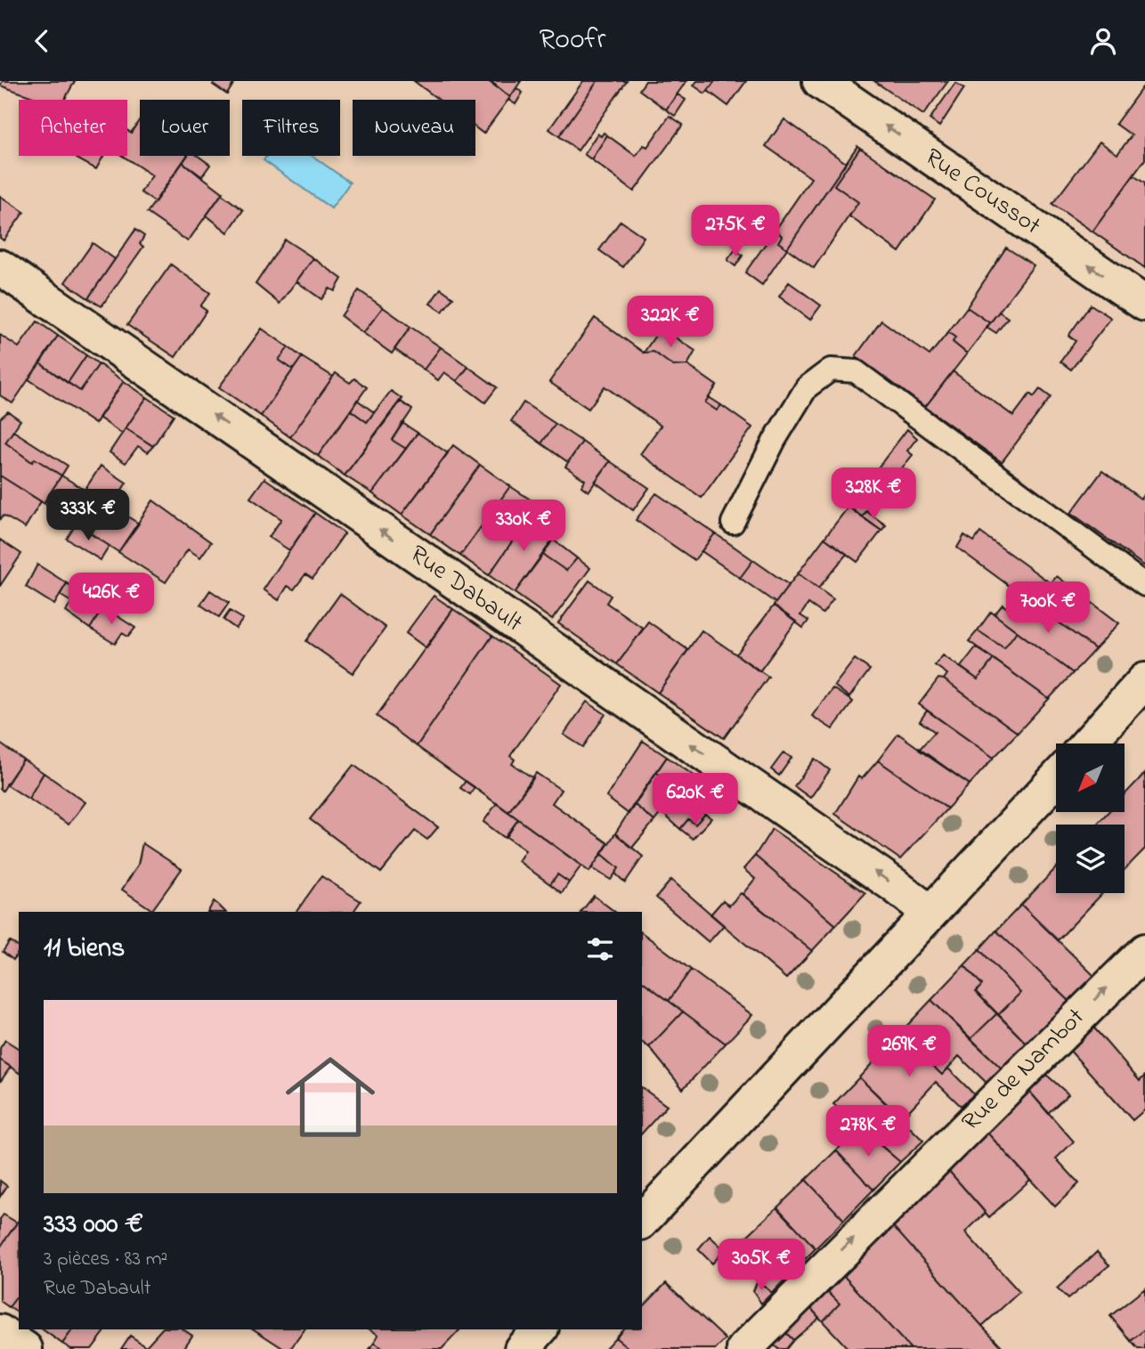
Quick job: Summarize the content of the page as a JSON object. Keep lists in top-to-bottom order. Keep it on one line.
{"streets":{"street":["Rue Coussot","Rue Dabault","Rue de Nambot"]},"one_way":["Rue Coussot","Rue Dabault"],"north":"bottom left","page":{"header":"Roofr","chip":["Acheter","Louer","Filtres","Nouveau"],"price":["275K €","322K €","328K €","333K €","330K €","426K €","700K €","620K €","269K €","278K €","305K €"],"heading":"11 biens","list":[{"name":"333 000 €","note":"3 pièces · 83 m² · Rue Dabault"}]}}
